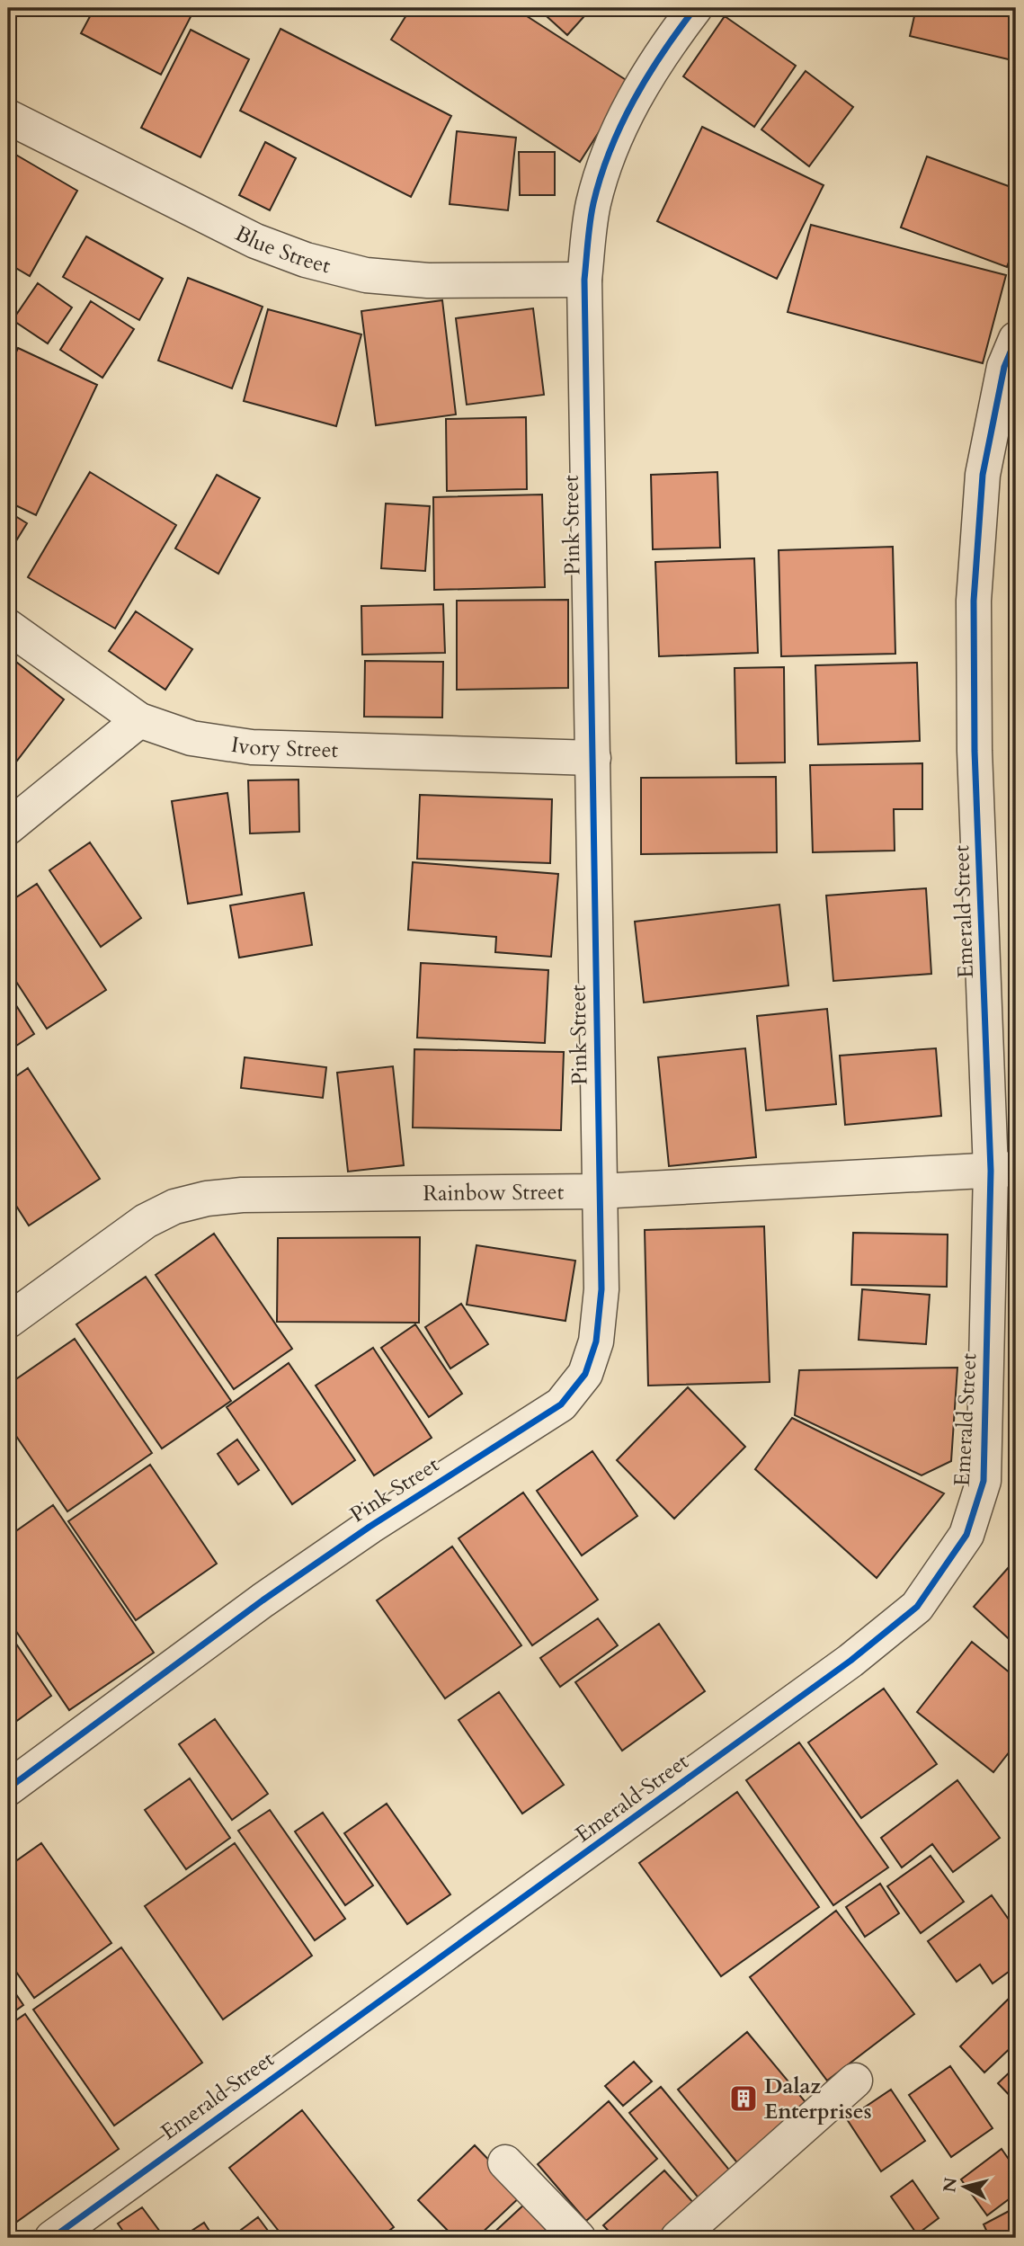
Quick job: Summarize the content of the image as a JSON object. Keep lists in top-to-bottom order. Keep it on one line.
{"streets":{"street":["Blue Street","Pink Street","Ivory Street","Emerald Street","Rainbow Street"]},"crossings":[["Blue Street","Pink Street"],["Pink Street","Ivory Street"],["Pink Street","Rainbow Street"],["Emerald Street","Rainbow Street"]],"places":{"building":["Dalaz Enterprises"]},"north":"left"}
